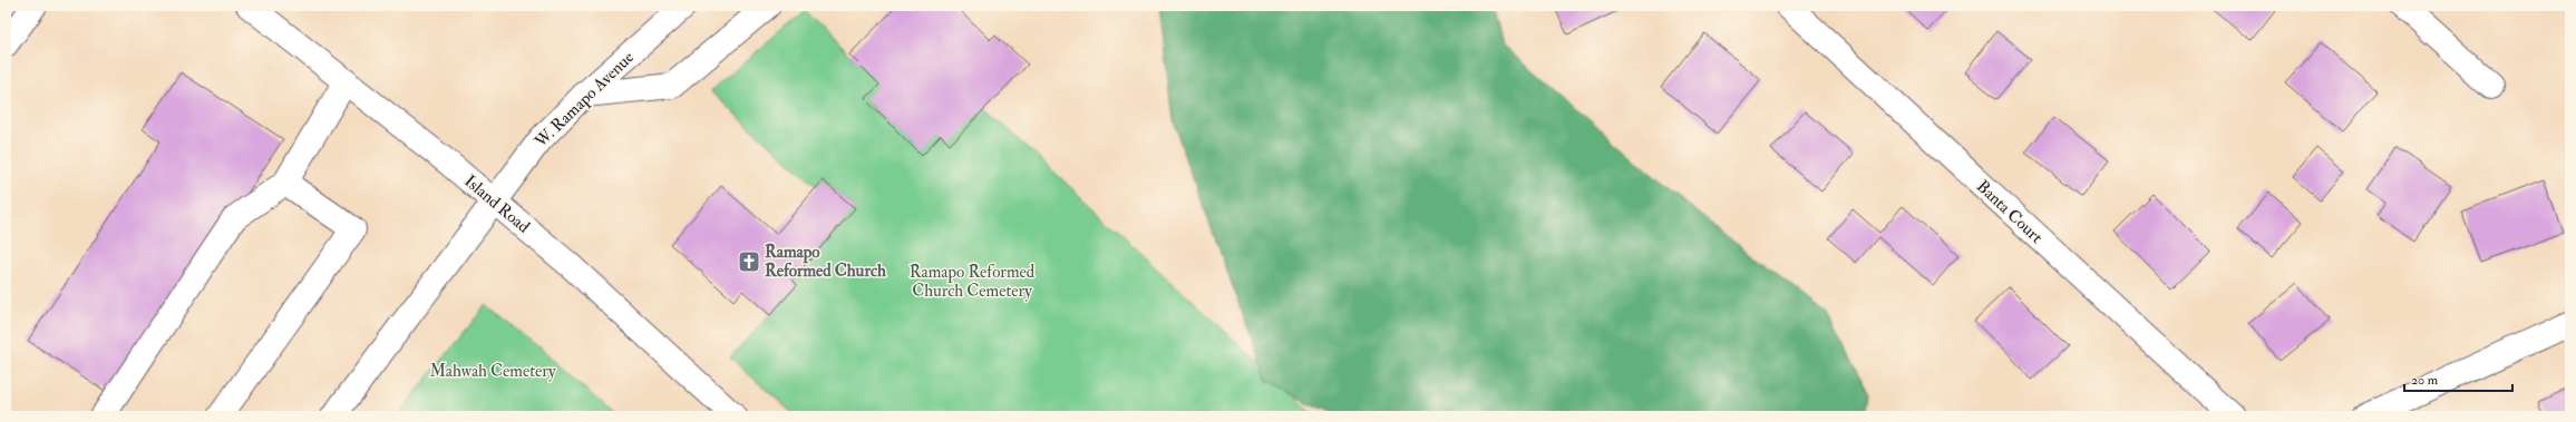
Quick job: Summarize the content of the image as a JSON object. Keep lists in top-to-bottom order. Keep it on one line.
{"streets":{"street":["W. Ramapo Avenue","Island Road","Banta Court"]},"crossings":[["W. Ramapo Avenue","Island Road"]],"parks":["Ramapo Reformed Church Cemetery","Mahwah Cemetery"],"places":{"church":["Ramapo Reformed Church"]},"scale_bar":"20 m"}
